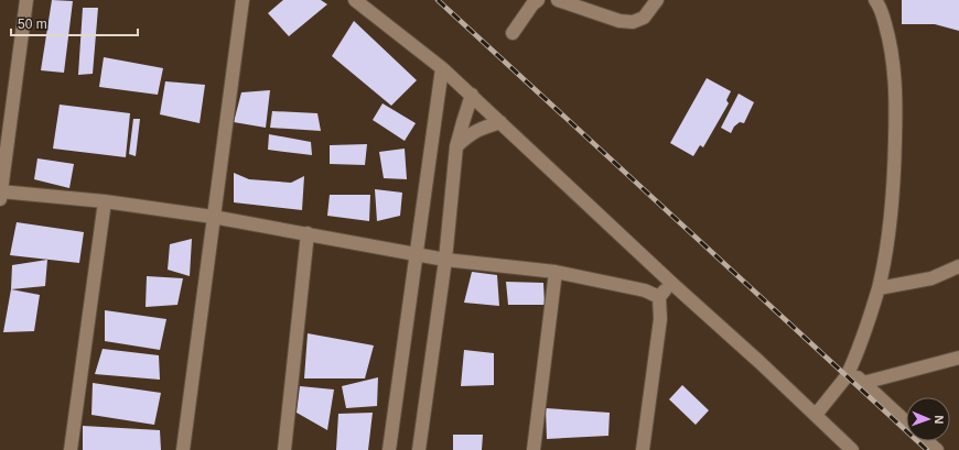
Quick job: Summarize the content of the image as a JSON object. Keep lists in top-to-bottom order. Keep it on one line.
{"scale_bar":"50 m","north":"right"}
